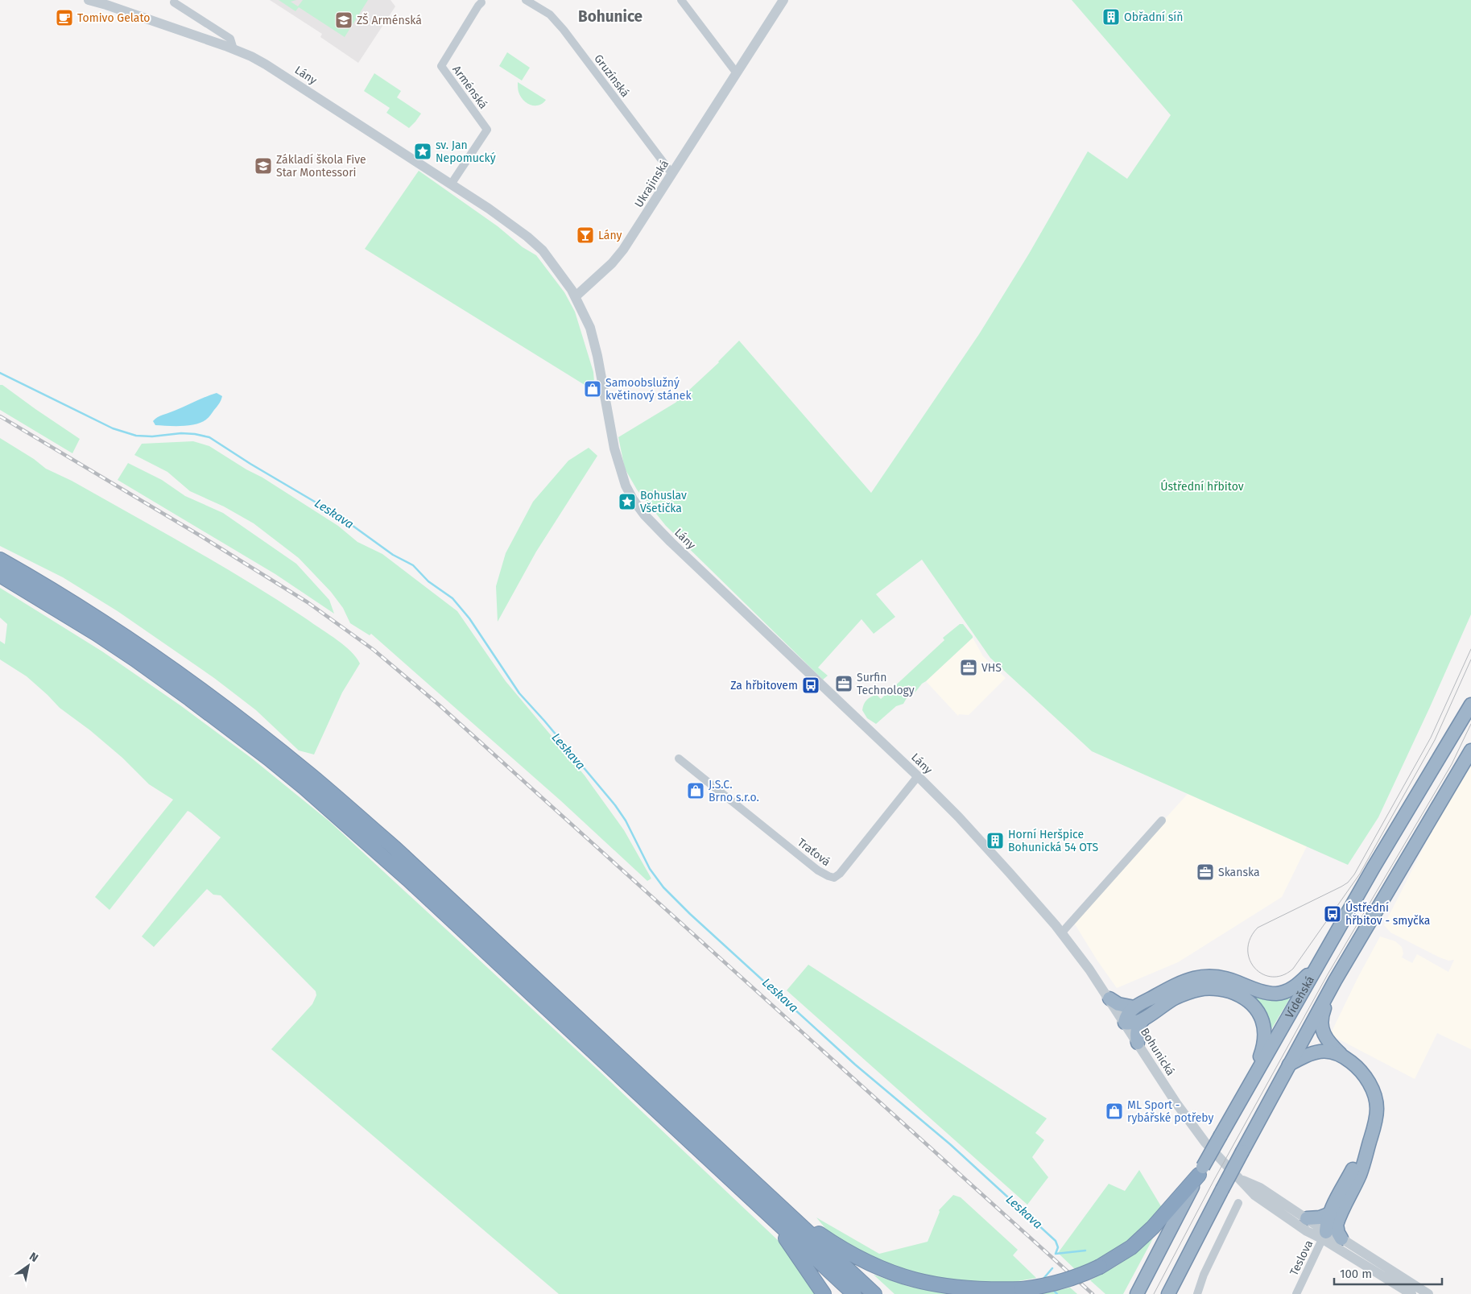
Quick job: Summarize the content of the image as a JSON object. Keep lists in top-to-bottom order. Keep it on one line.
{"streets":{"highway":["Vídeňská"],"street":["Lány","Gruzínská","Arménská","Ukrajinská","Traťová","Bohunická","Teslova"]},"crossings":[["Lány","Arménská"],["Lány","Ukrajinská"],["Lány","Traťová"],["Lány","Bohunická"],["Gruzínská","Ukrajinská"],["Bohunická","Teslova"]],"districts":["Bohunice"],"water":["Leskava"],"parks":["Ústřední hřbitov"],"places":{"building":["Obřadní síň","Horní Heršpice Bohunická 54 OTS"],"cafe":["Tomivo Gelato"],"school or university":["ZŠ Arménská","Základí škola Five Star Montessori"],"place":["sv. Jan Nepomucký","Bohuslav Všetička"],"bar":["Lány"],"shop":["Samoobslužný květinový stánek","J.S.C. Brno s.r.o.","ML Sport - rybářské potřeby"],"office":["VHS","Surfin Technology","Skanska"],"bus stop":["Za hřbitovem","Ústřední hřbitov - smyčka"]},"scale_bar":"100 m","north":"top right"}
